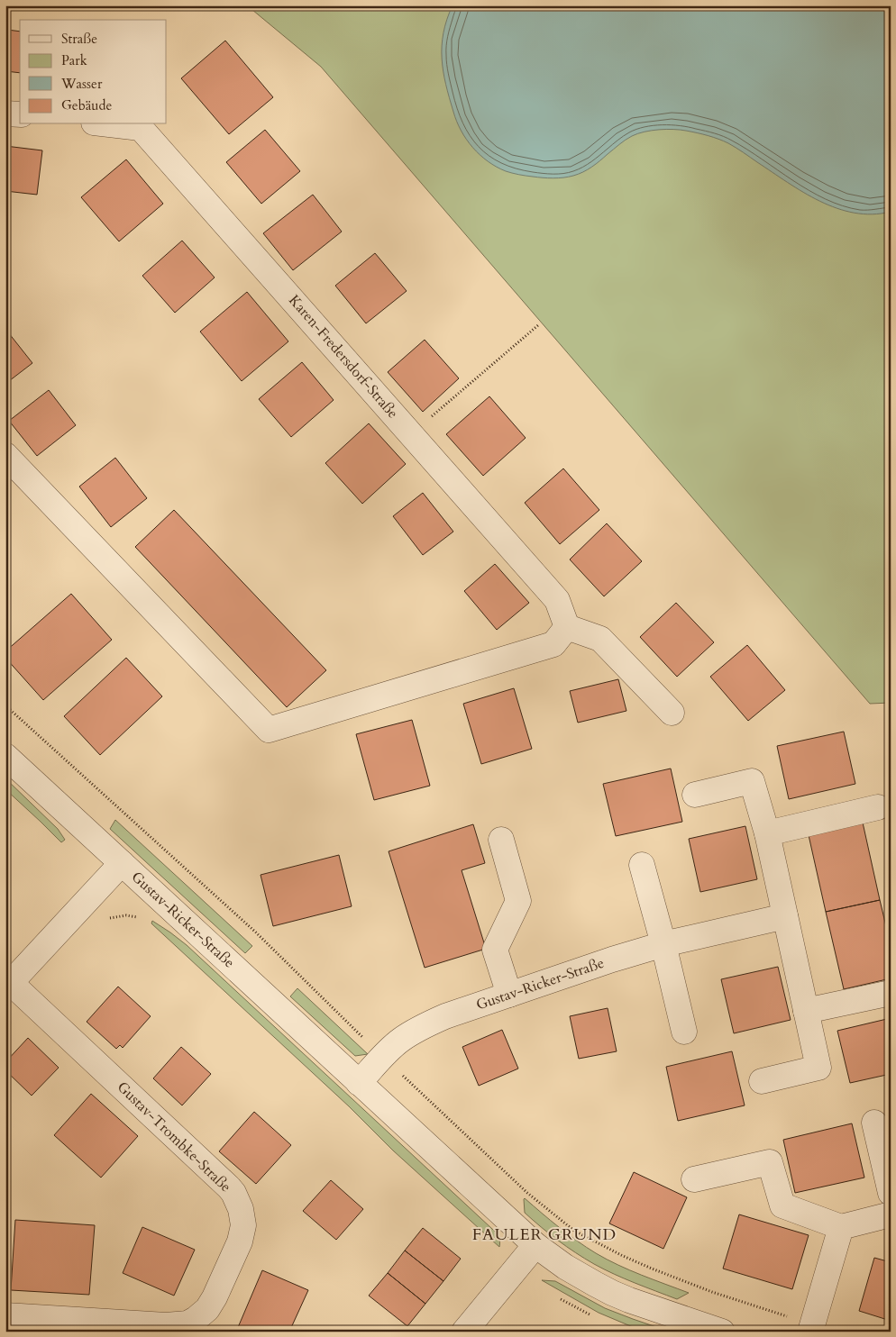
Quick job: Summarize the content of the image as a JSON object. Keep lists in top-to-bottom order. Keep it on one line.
{"streets":{"street":["Karen-Fredersdorf-Straße","Gustav-Ricker-Straße","Gustav-Trombke-Straße"]},"districts":["FAULER GRUND"],"legend":["Straße","Park","Wasser","Gebäude"]}
